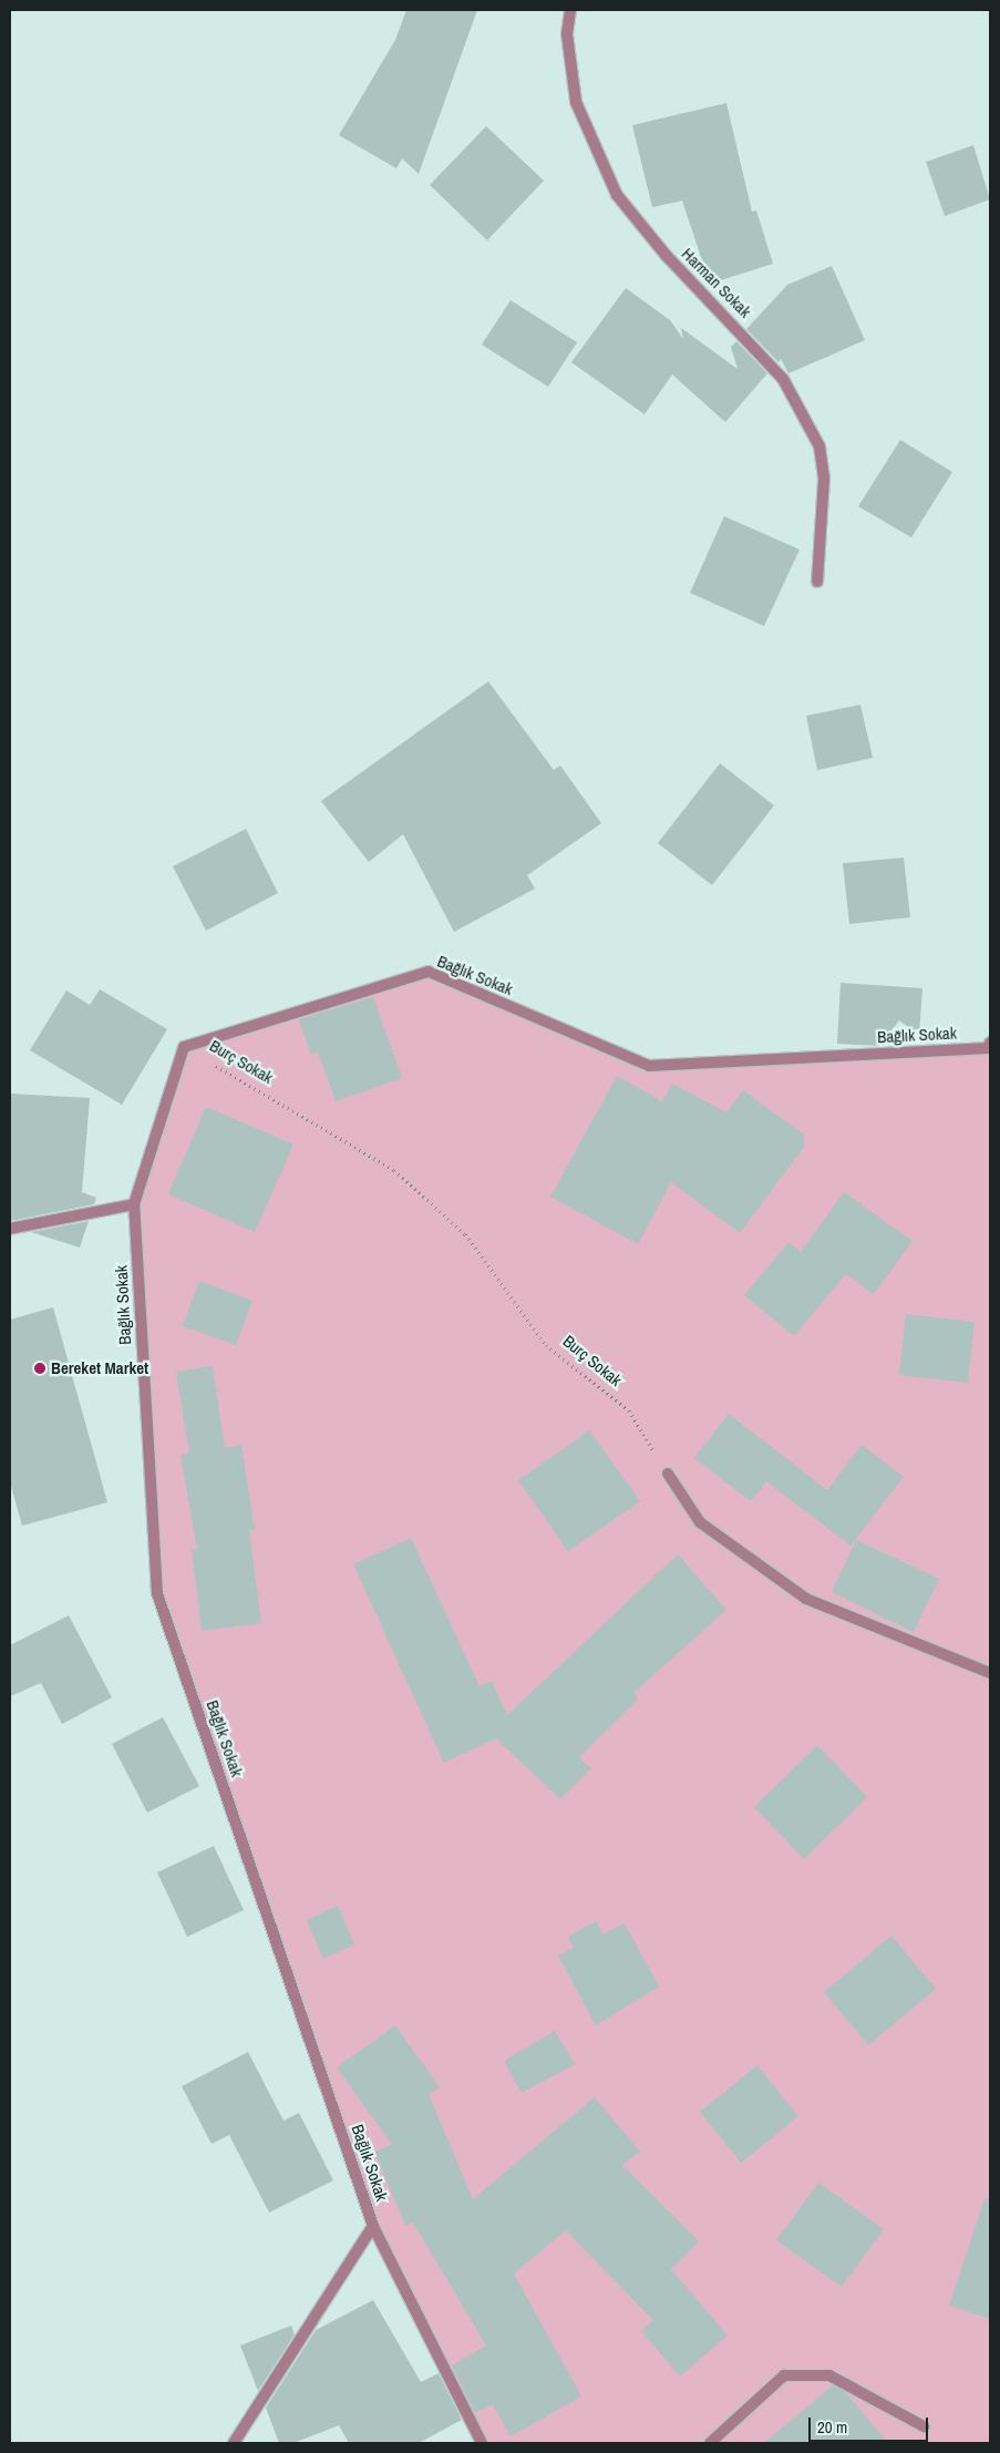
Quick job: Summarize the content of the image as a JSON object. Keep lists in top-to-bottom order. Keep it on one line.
{"streets":{"street":["Harman Sokak","Bağlık Sokak"],"path":["Burç Sokak"]},"crossings":[["Bağlık Sokak","Burç Sokak"]],"places":["Bereket Market"],"scale_bar":"20 m"}
